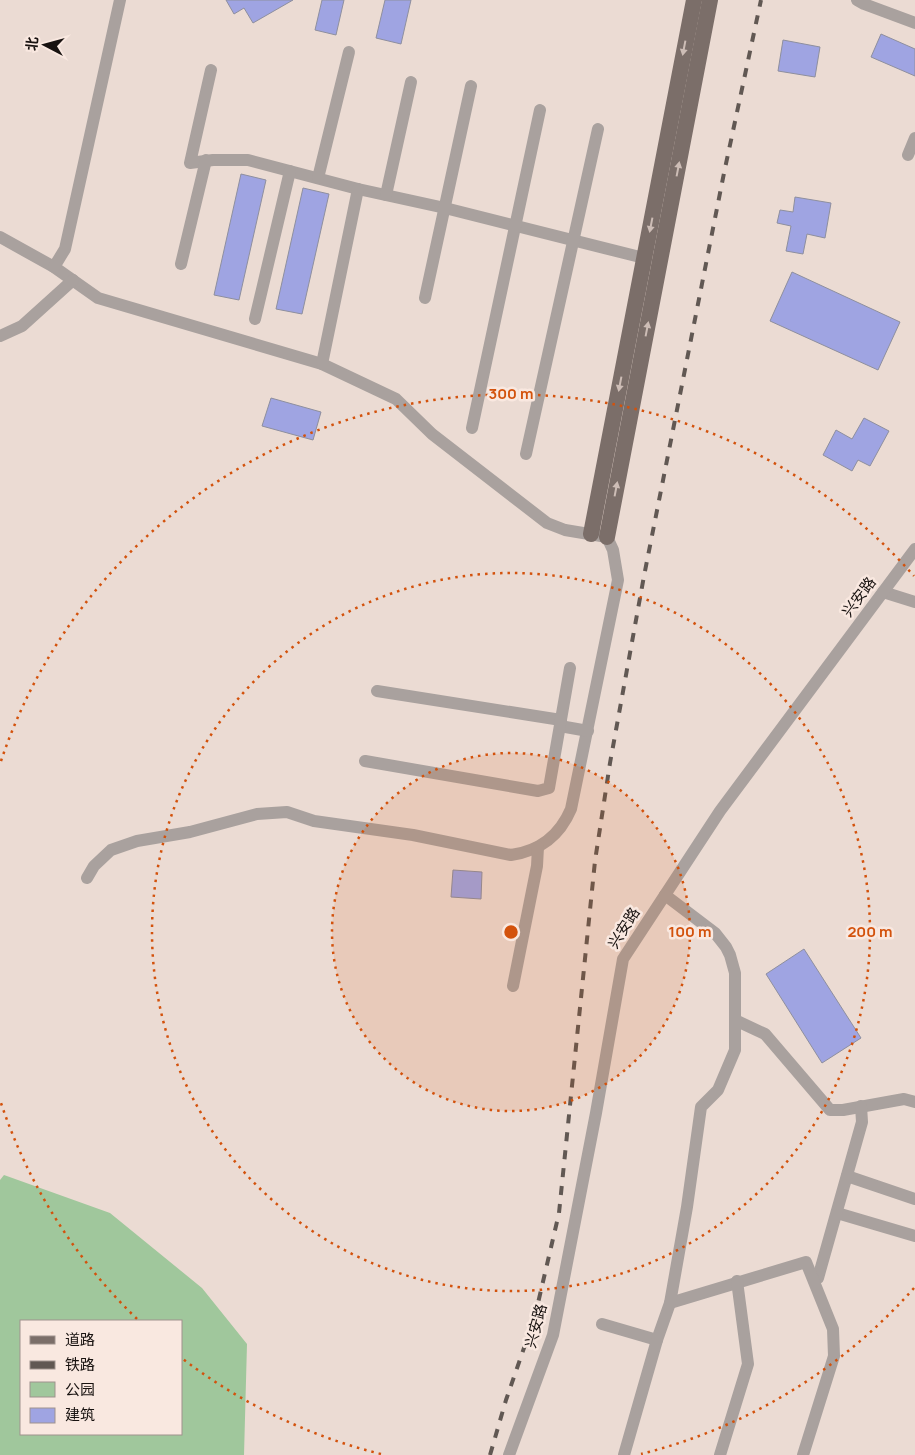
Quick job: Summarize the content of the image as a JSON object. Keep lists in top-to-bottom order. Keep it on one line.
{"streets":{"street":["兴安路"]},"legend":["道路","铁路","公园","建筑"],"north":"left","rings":["300 m","100 m","200 m"]}
